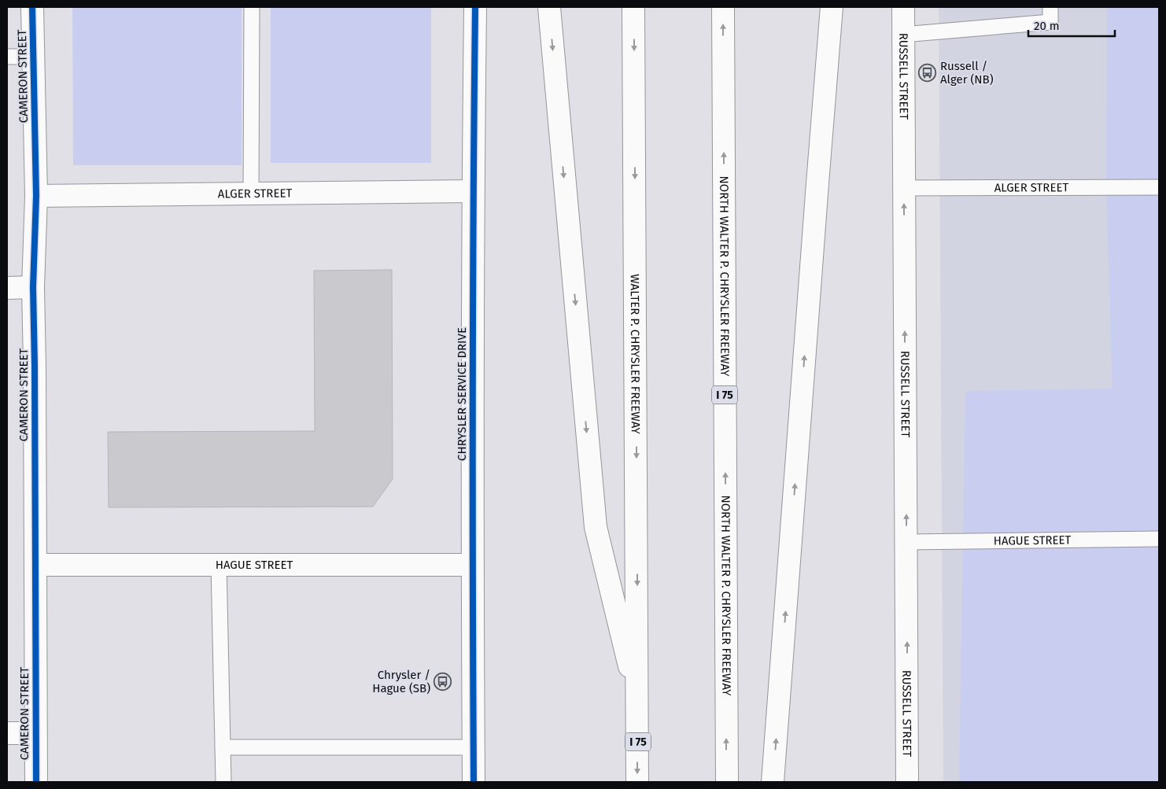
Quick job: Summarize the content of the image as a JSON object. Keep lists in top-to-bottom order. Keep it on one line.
{"streets":{"main road":["CAMERON STREET","RUSSELL STREET","ALGER STREET","NORTH WALTER P. CHRYSLER FREEWAY","WALTER P. CHRYSLER FREEWAY","CHRYSLER SERVICE DRIVE","I 75","HAGUE STREET"]},"crossings":[["CAMERON STREET","ALGER STREET"],["CAMERON STREET","HAGUE STREET"],["RUSSELL STREET","ALGER STREET"],["RUSSELL STREET","HAGUE STREET"],["ALGER STREET","CHRYSLER SERVICE DRIVE"],["WALTER P. CHRYSLER FREEWAY","I 75"],["CHRYSLER SERVICE DRIVE","HAGUE STREET"]],"places":{"bus stop":["Russell / Alger (NB)","Chrysler / Hague (SB)"]},"scale_bar":"20 m"}
